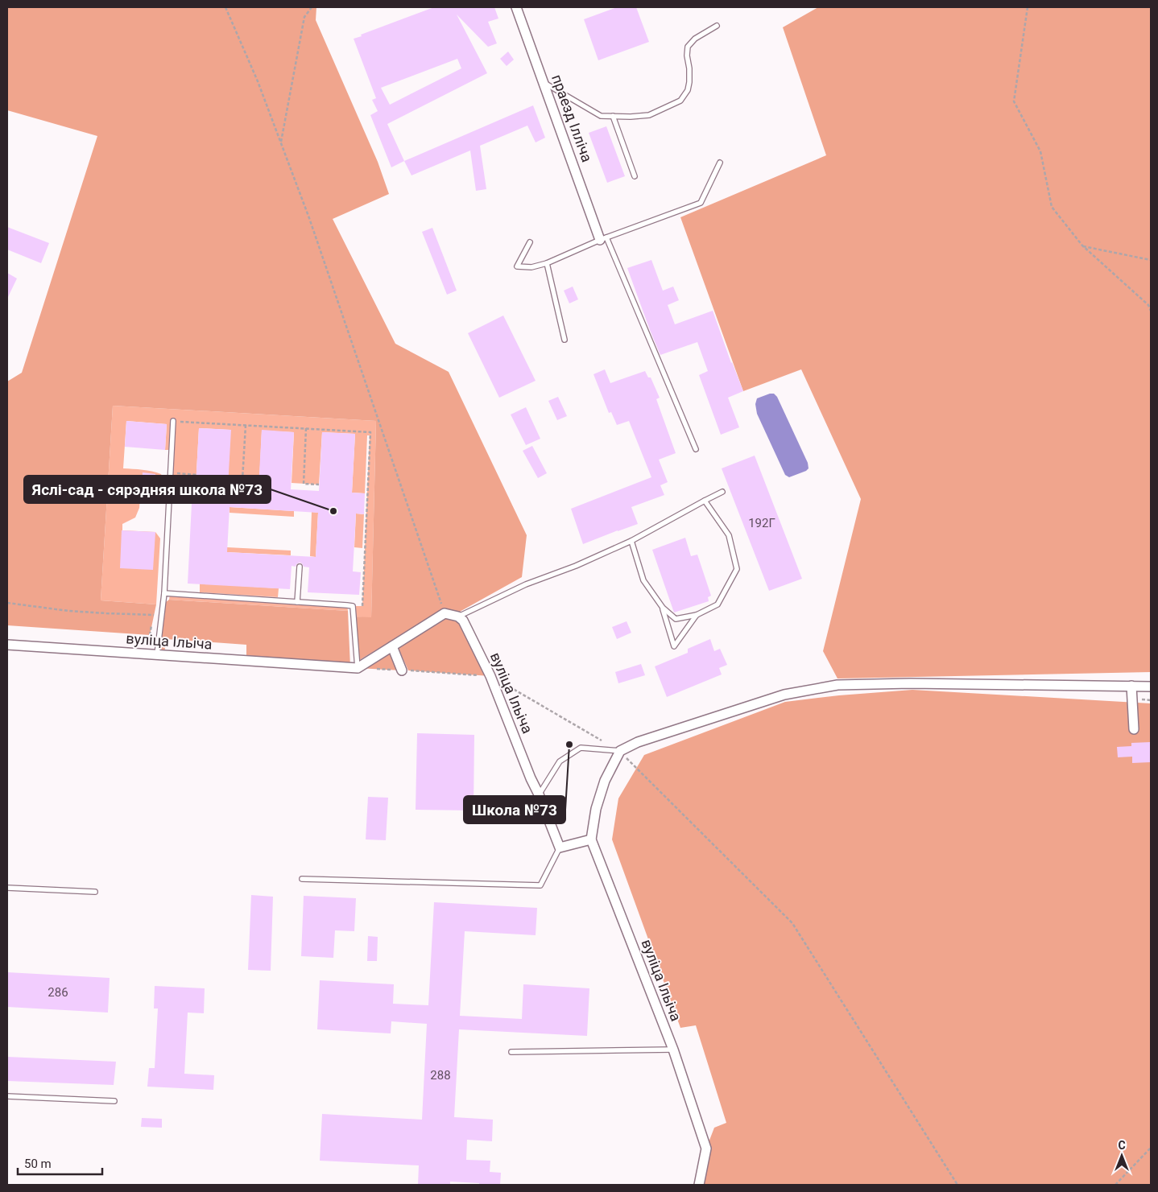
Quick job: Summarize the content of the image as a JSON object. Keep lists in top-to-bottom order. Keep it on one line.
{"streets":{"street":["праезд Ілліча","вуліца Ільіча"]},"places":["Яслі-сад - сярэдняя школа №73","Школа №73"],"house_numbers":["192Г","286","288"],"scale_bar":"50 m","north":"top"}
